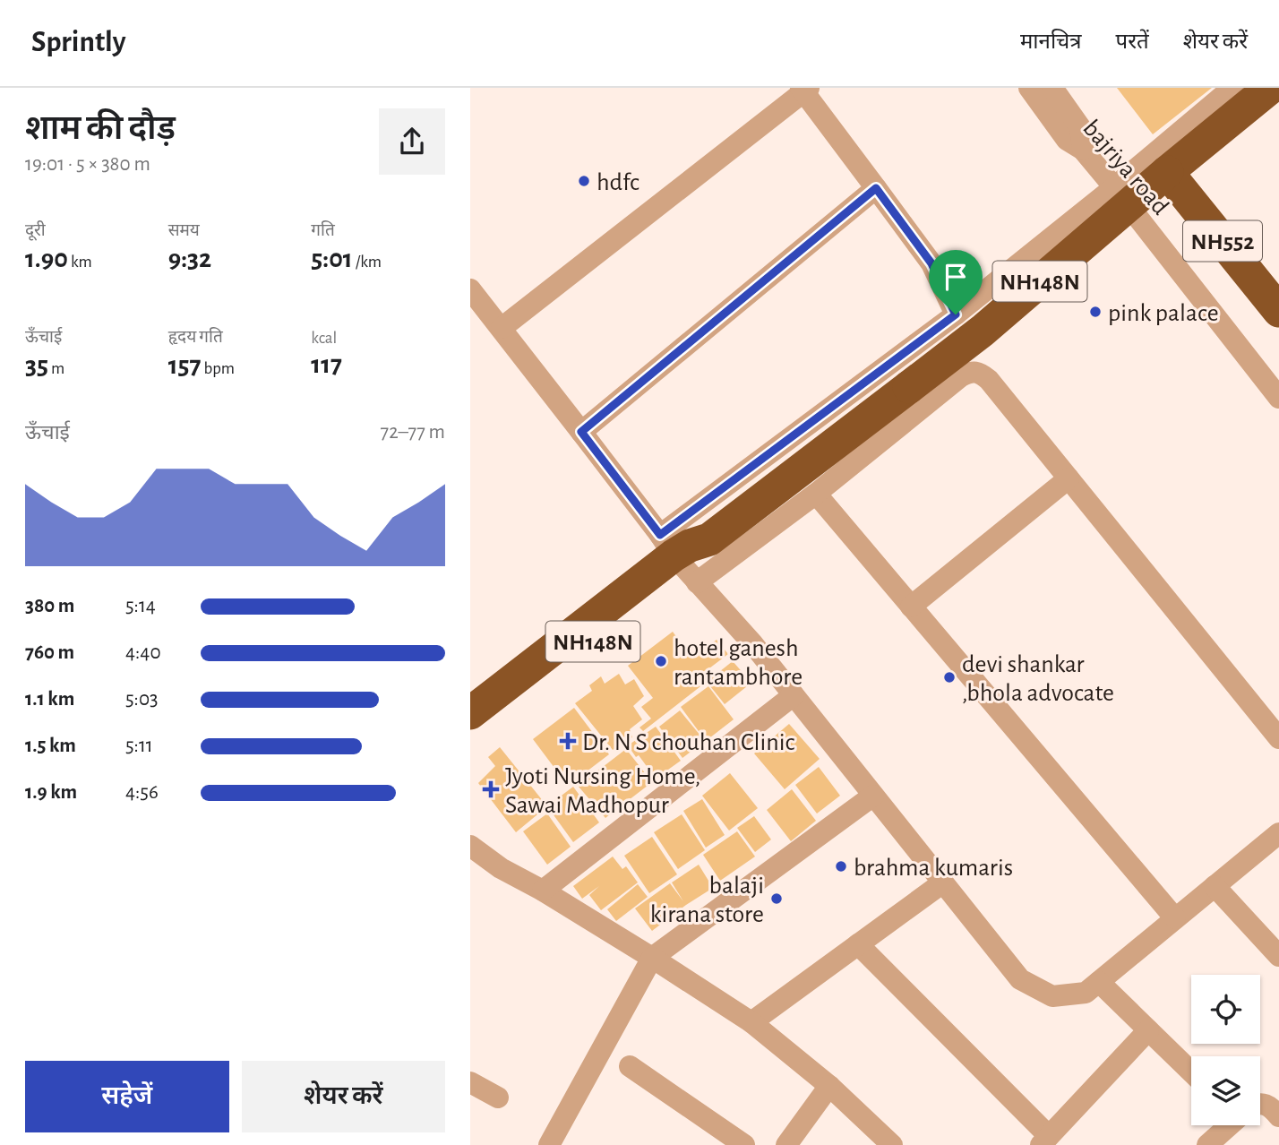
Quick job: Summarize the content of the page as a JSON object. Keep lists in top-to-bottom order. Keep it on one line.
{"streets":{"highway":["NH552","NH148N"],"street":["bajriya road"]},"crossings":[["NH552","NH148N"]],"places":{"other":["hdfc","pink palace","hotel ganesh rantambhore","devi shankar ,bhola advocate","brahma kumaris","balaji kirana store"],"health":["Dr. N S chouhan Clinic","Jyoti Nursing Home, Sawai Madhopur"]},"page":{"header":"Sprintly","nav":["मानचित्र","परतें","शेयर करें"],"heading":["शाम की दौड़","19:01 · 5 × 380 m"],"stats":[["दूरी","1.90 km"],["समय","9:32"],["गति","5:01 /km"],["ऊँचाई","35 m"],["हृदय गति","157 bpm"],["kcal","117"]],"chart":["ऊँचाई","72–77 m"],"list":[{"name":"380 m","note":"5:14"},{"name":"760 m","note":"4:40"},{"name":"1.1 km","note":"5:03"},{"name":"1.5 km","note":"5:11"},{"name":"1.9 km","note":"4:56"}],"buttons":["सहेजें","शेयर करें"]}}
